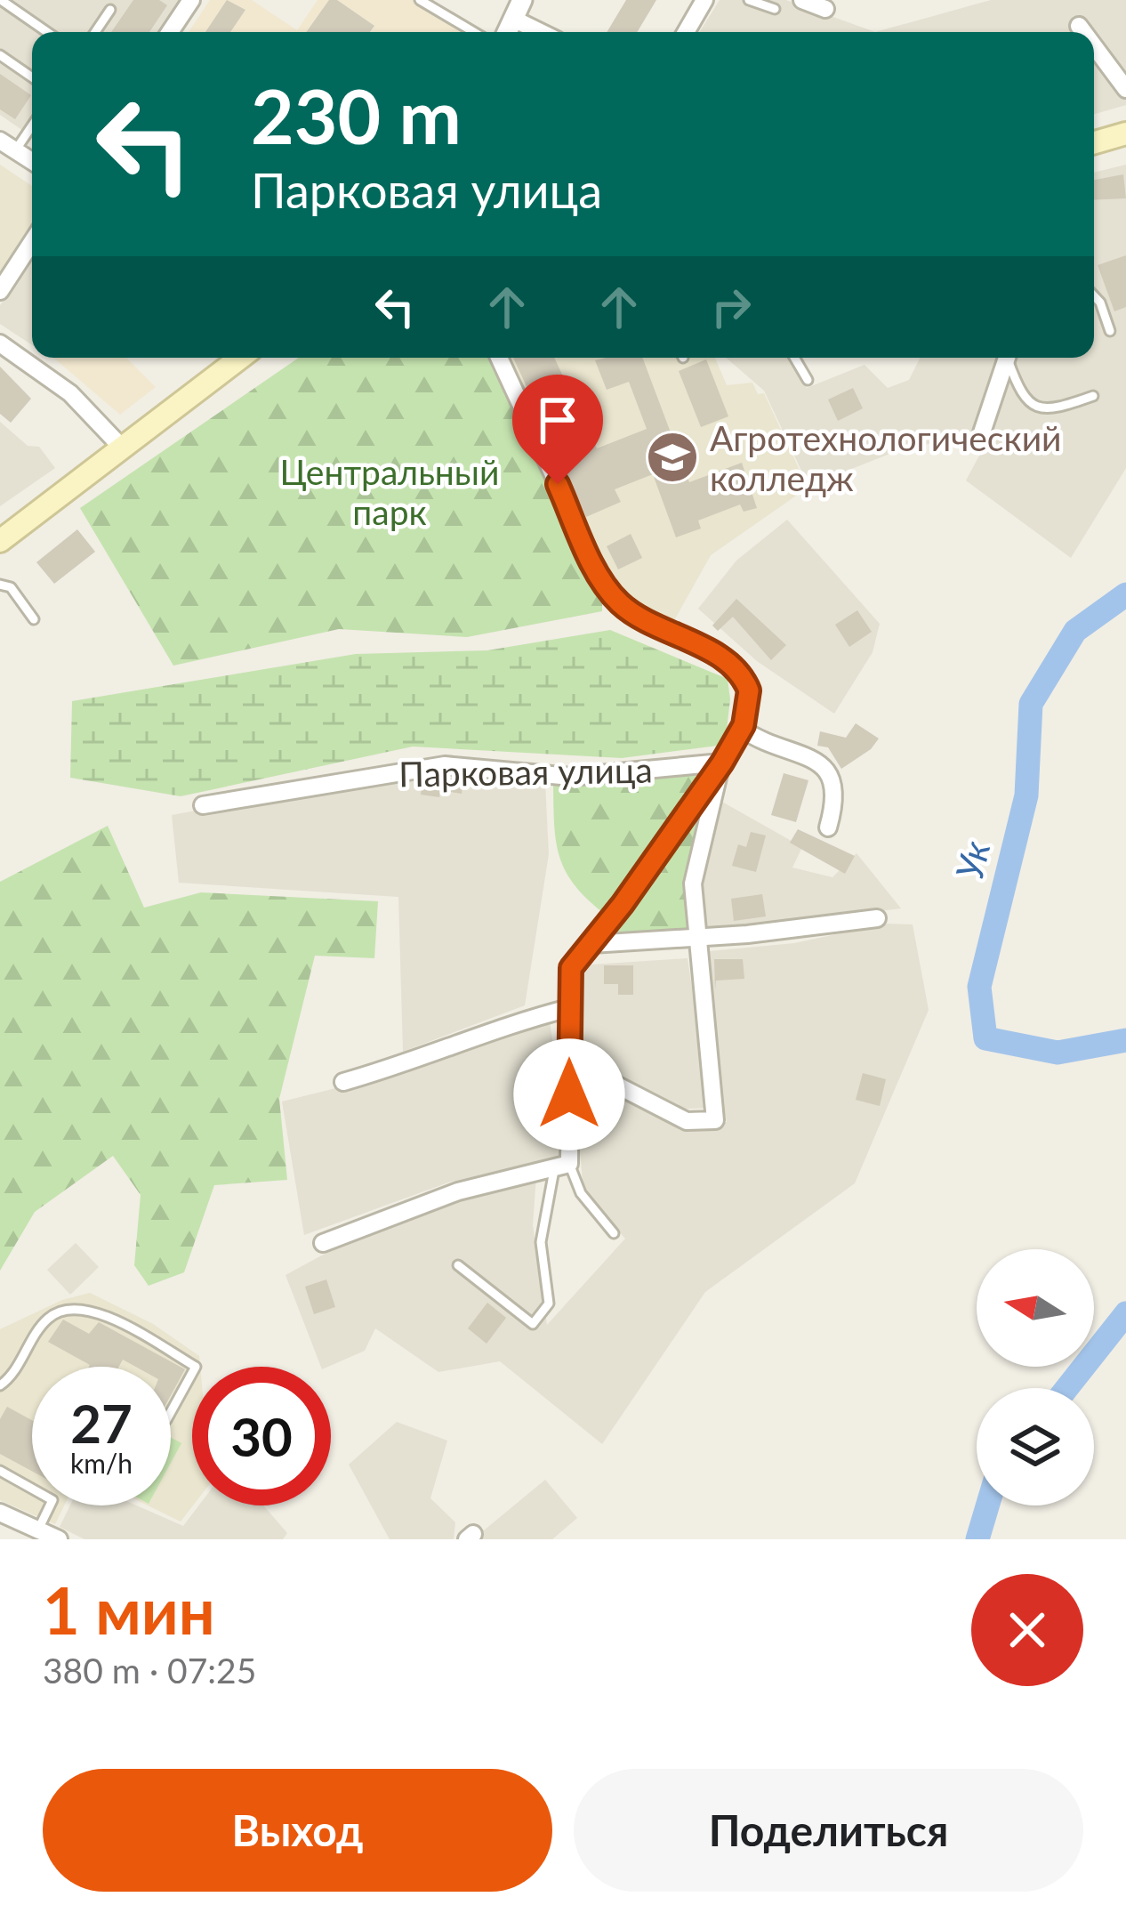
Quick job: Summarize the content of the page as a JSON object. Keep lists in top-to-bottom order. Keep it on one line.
{"streets":{"street":["Парковая улица"]},"water":["Ук"],"parks":["Центральный парк"],"places":{"school or university":["Агротехнологический колледж"]},"north":"left","page":{"turn":["230 m","Парковая улица"],"speed":"27 km/h","limit":"30","heading":["1 мин","380 m · 07:25"],"buttons":["Выход","Поделиться"]}}
